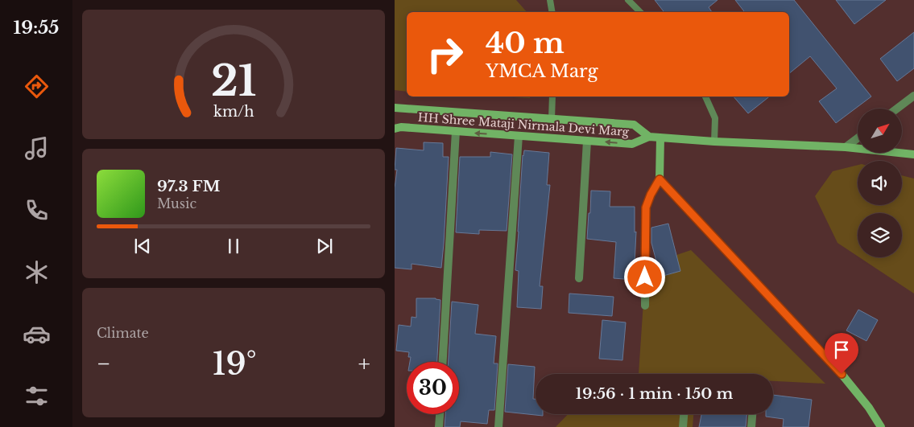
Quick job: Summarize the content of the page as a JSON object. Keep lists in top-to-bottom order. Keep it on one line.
{"streets":{"main road":["HH Shree Mataji Nirmala Devi Marg"]},"north":"top right","page":{"tabs":"19:55","turn":["40 m","YMCA Marg"],"song":["97.3 FM","Music"],"tile":"Climate","heat":["−","19°","+"],"limit":"30","trip":"19:56 · 1 min · 150 m","gauge":["21","km/h"]}}
